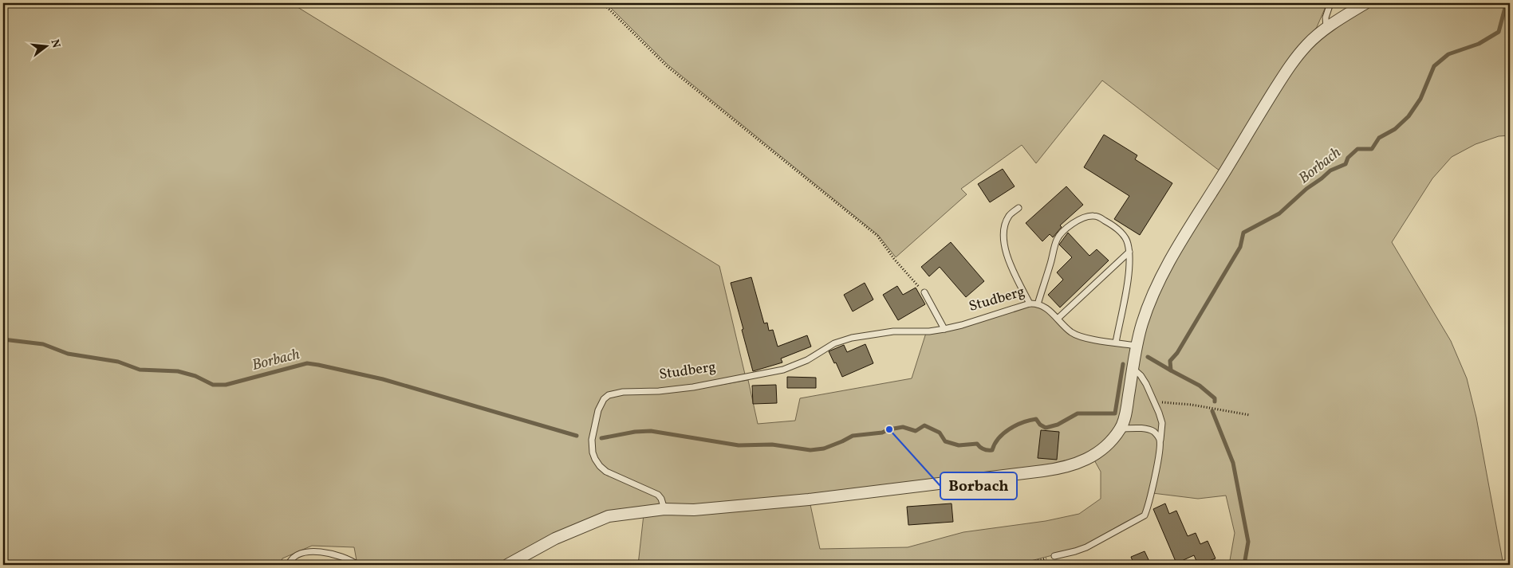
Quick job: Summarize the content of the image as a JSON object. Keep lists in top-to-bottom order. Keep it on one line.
{"streets":{"lane":["Studberg"]},"water":["Borbach"],"places":["Borbach"],"north":"right"}
